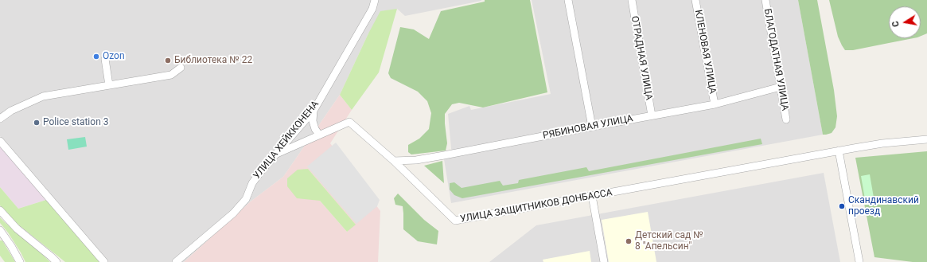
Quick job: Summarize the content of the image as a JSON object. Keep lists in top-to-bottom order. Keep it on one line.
{"streets":{"street":["КЛЕНОВАЯ УЛИЦА","ОТРАДНАЯ УЛИЦА","БЛАГОДАТНАЯ УЛИЦА","РЯБИНОВАЯ УЛИЦА","УЛИЦА ХЕЙККОНЕНА","УЛИЦА ЗАЩИТНИКОВ ДОНБАССА"]},"crossings":[["КЛЕНОВАЯ УЛИЦА","РЯБИНОВАЯ УЛИЦА"],["ОТРАДНАЯ УЛИЦА","РЯБИНОВАЯ УЛИЦА"],["БЛАГОДАТНАЯ УЛИЦА","РЯБИНОВАЯ УЛИЦА"],["РЯБИНОВАЯ УЛИЦА","УЛИЦА ЗАЩИТНИКОВ ДОНБАССА"],["УЛИЦА ХЕЙККОНЕНА","УЛИЦА ЗАЩИТНИКОВ ДОНБАССА"]],"places":["Ozon","Библиотека № 22","Police station 3","Скандинавский проезд","Детский сад № 8 \"Апельсин\""],"north":"left"}
